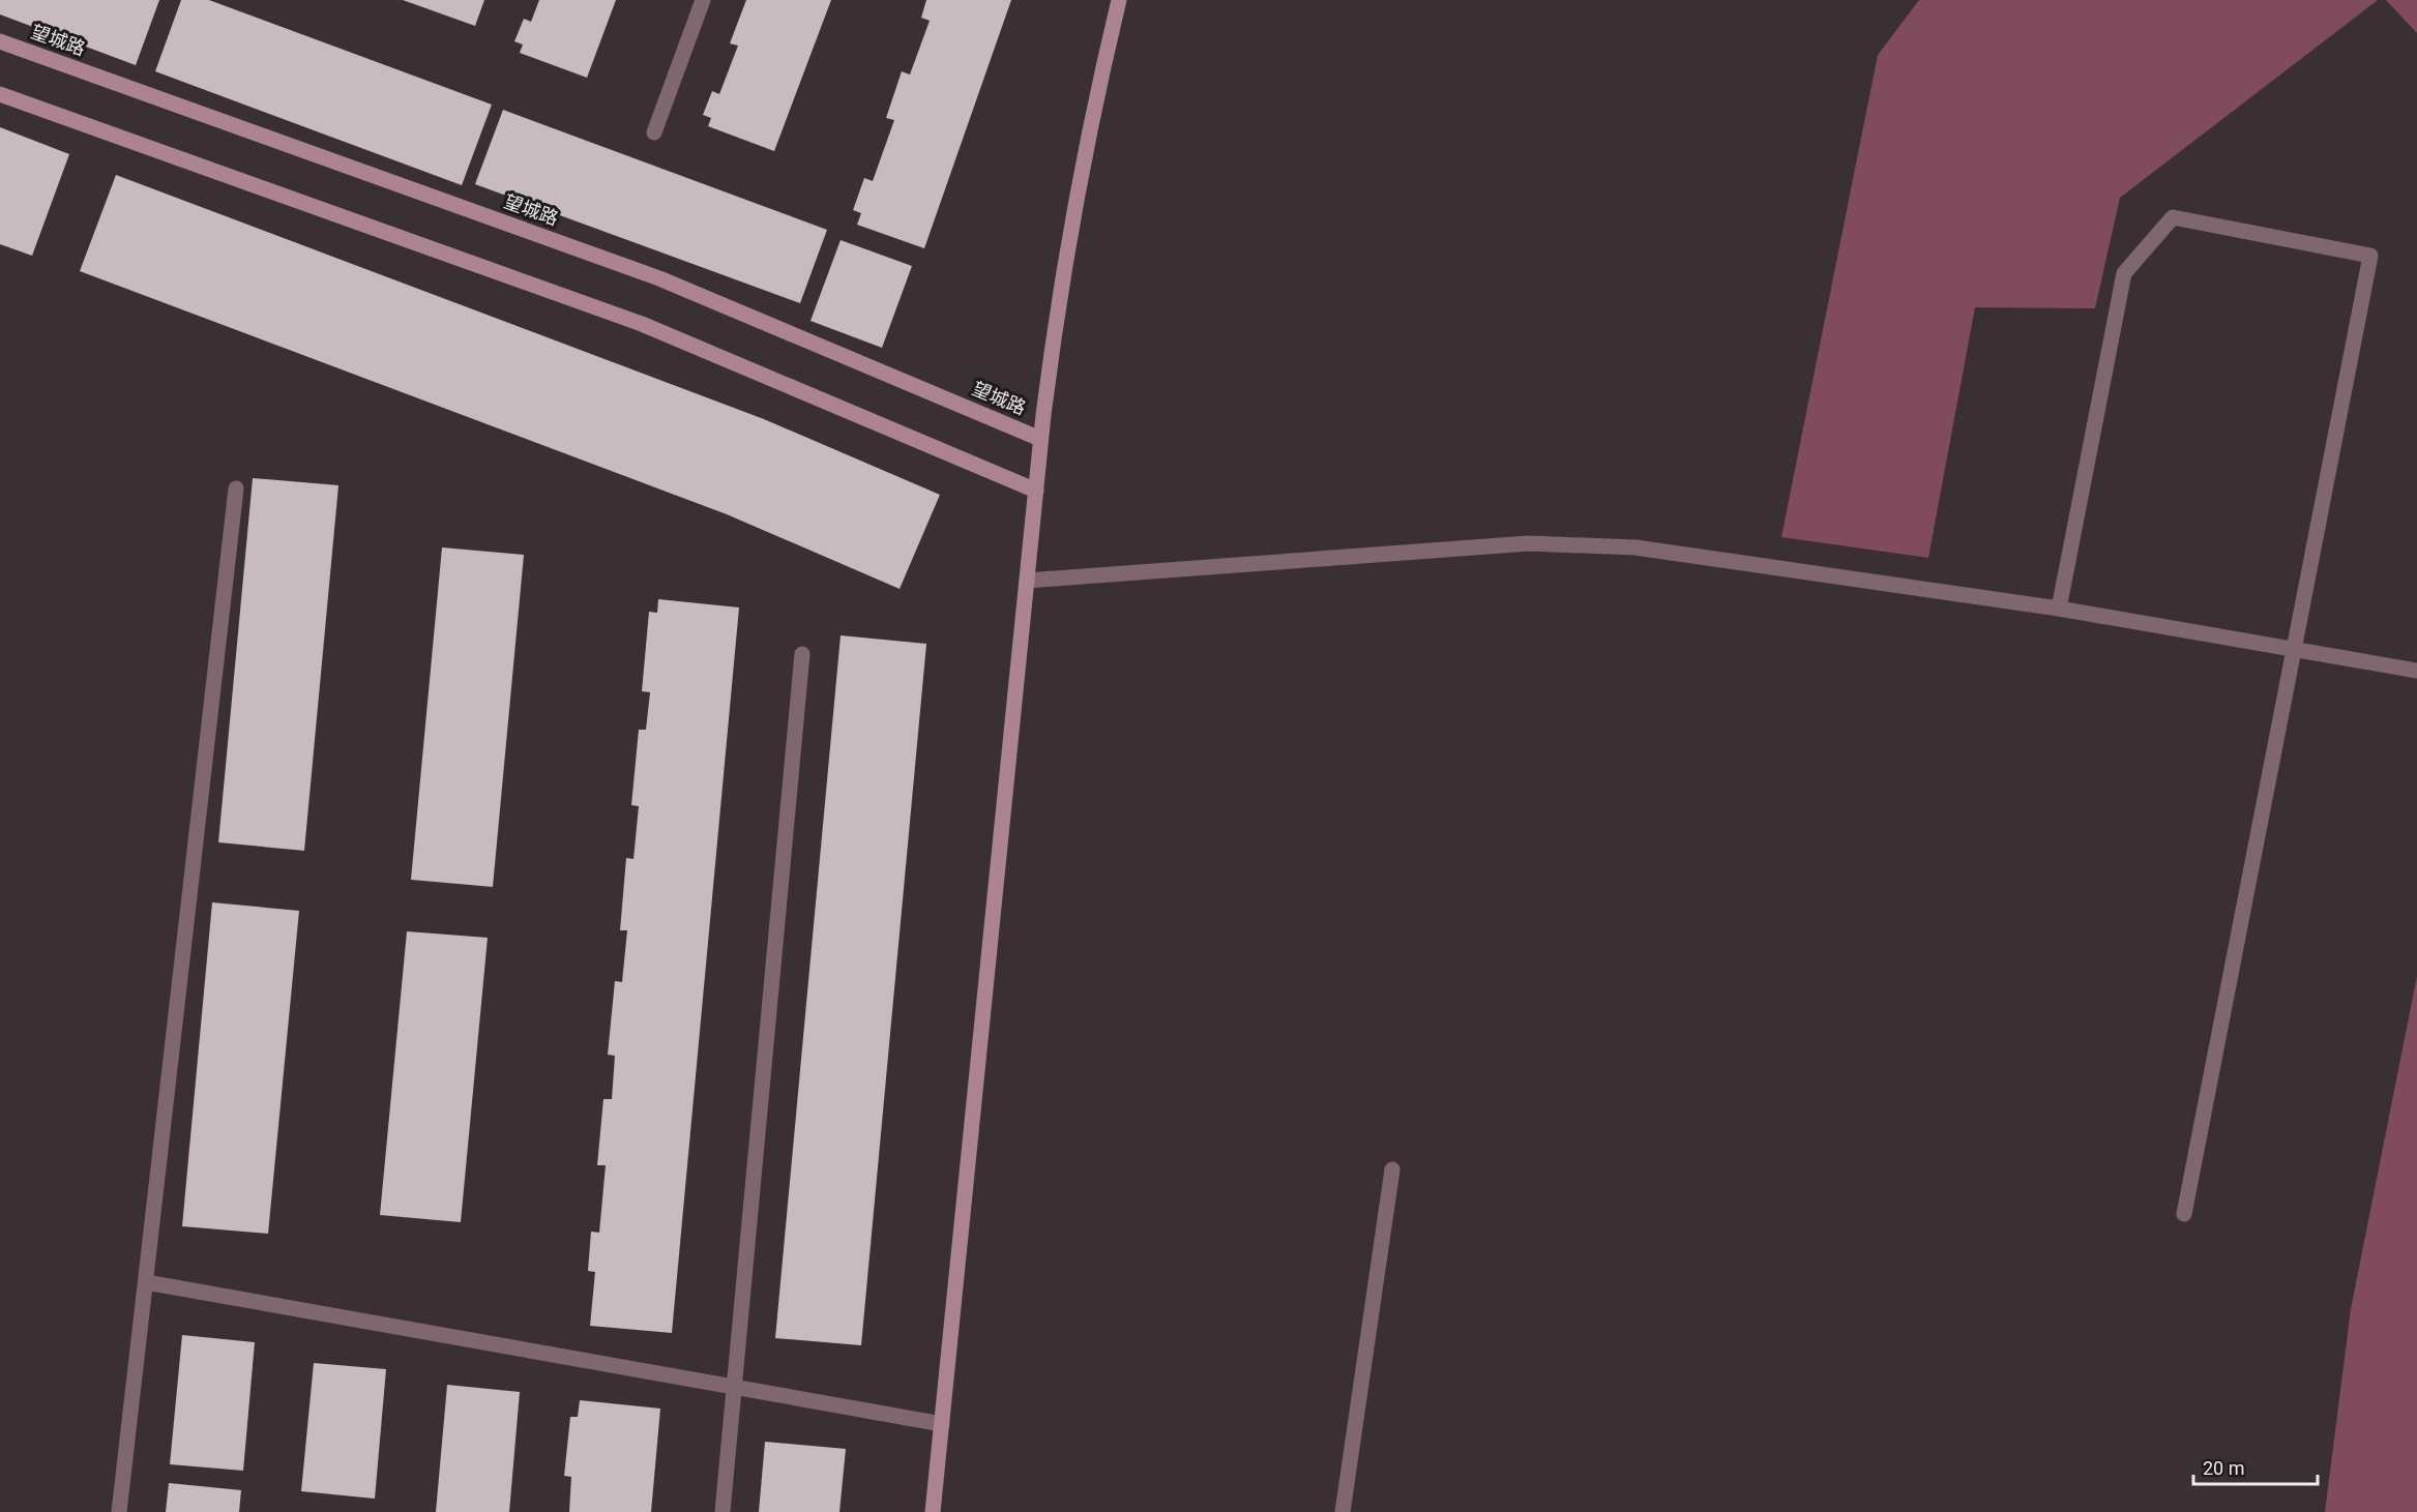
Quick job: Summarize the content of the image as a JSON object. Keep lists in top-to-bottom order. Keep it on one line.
{"streets":{"street":["望城路"]},"scale_bar":"20 m"}
